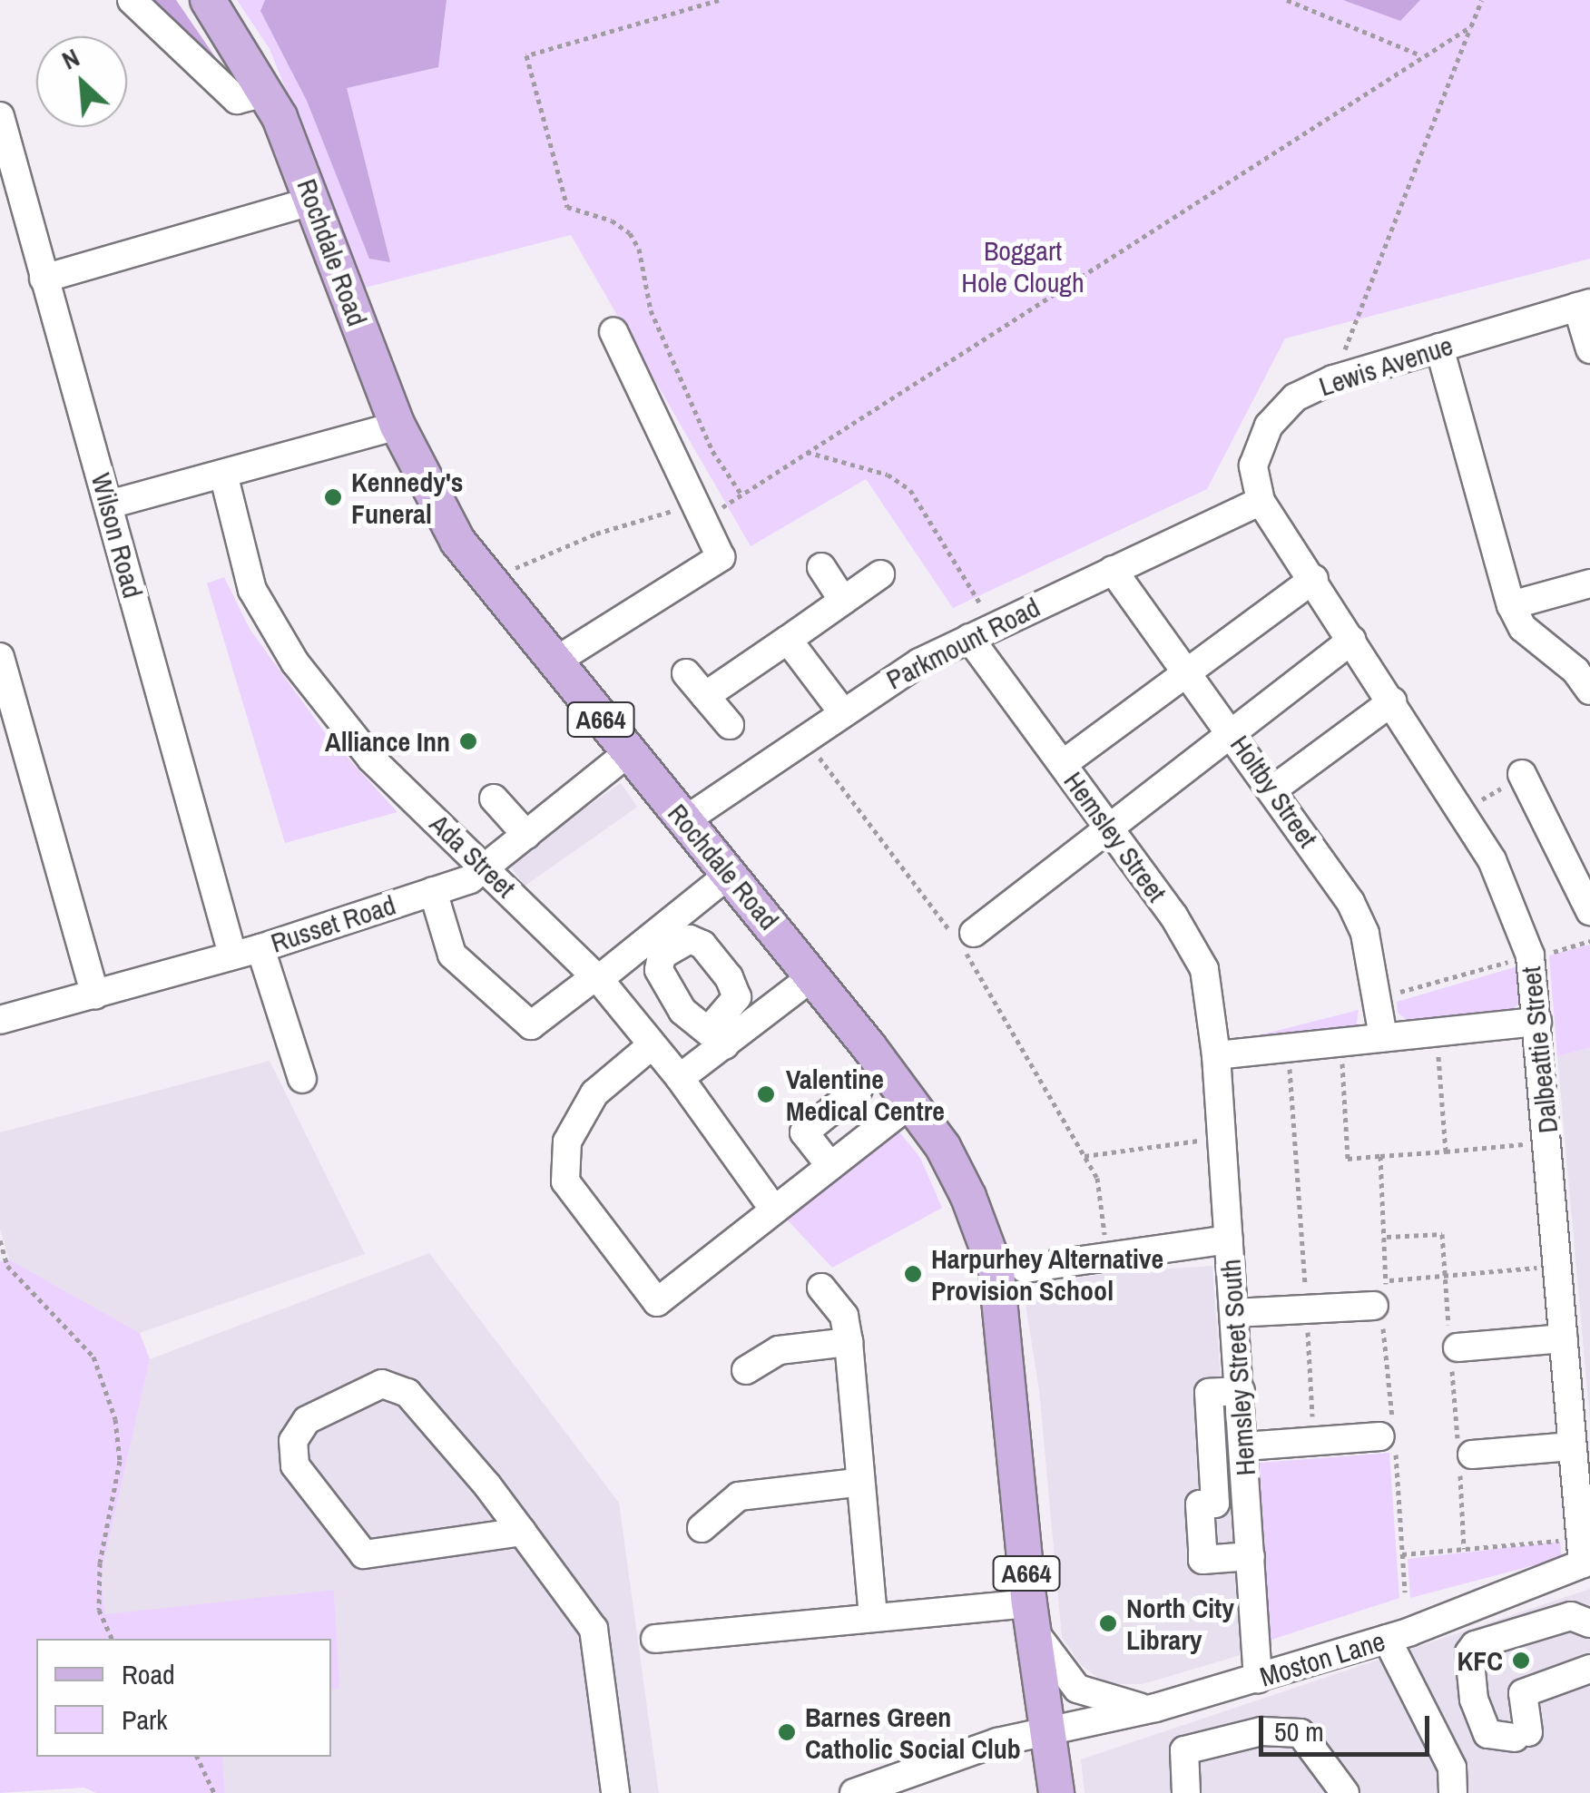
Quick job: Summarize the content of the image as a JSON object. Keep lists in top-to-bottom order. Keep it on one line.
{"streets":{"main road":["Rochdale Road","A664"],"street":["Lewis Avenue","Wilson Road","Parkmount Road","Holtby Street","Hemsley Street","Ada Street","Russet Road","Dalbeattie Street","Hemsley Street South","Moston Lane"]},"crossings":[["Rochdale Road","Parkmount Road"],["Rochdale Road","Russet Road"],["Rochdale Road","Moston Lane"],["Lewis Avenue","Parkmount Road"],["Lewis Avenue","Dalbeattie Street"],["Wilson Road","Russet Road"],["Parkmount Road","Holtby Street"],["Parkmount Road","Hemsley Street"],["Parkmount Road","Dalbeattie Street"],["Hemsley Street","Hemsley Street South"],["Ada Street","Russet Road"],["Dalbeattie Street","Moston Lane"],["Hemsley Street South","Moston Lane"]],"parks":["Boggart Hole Clough"],"places":["Kennedy's Funeral","Alliance Inn","Valentine Medical Centre","Harpurhey Alternative Provision School","North City Library","KFC","Barnes Green Catholic Social Club"],"legend":["Road","Park"],"scale_bar":"50 m","north":"top left"}
